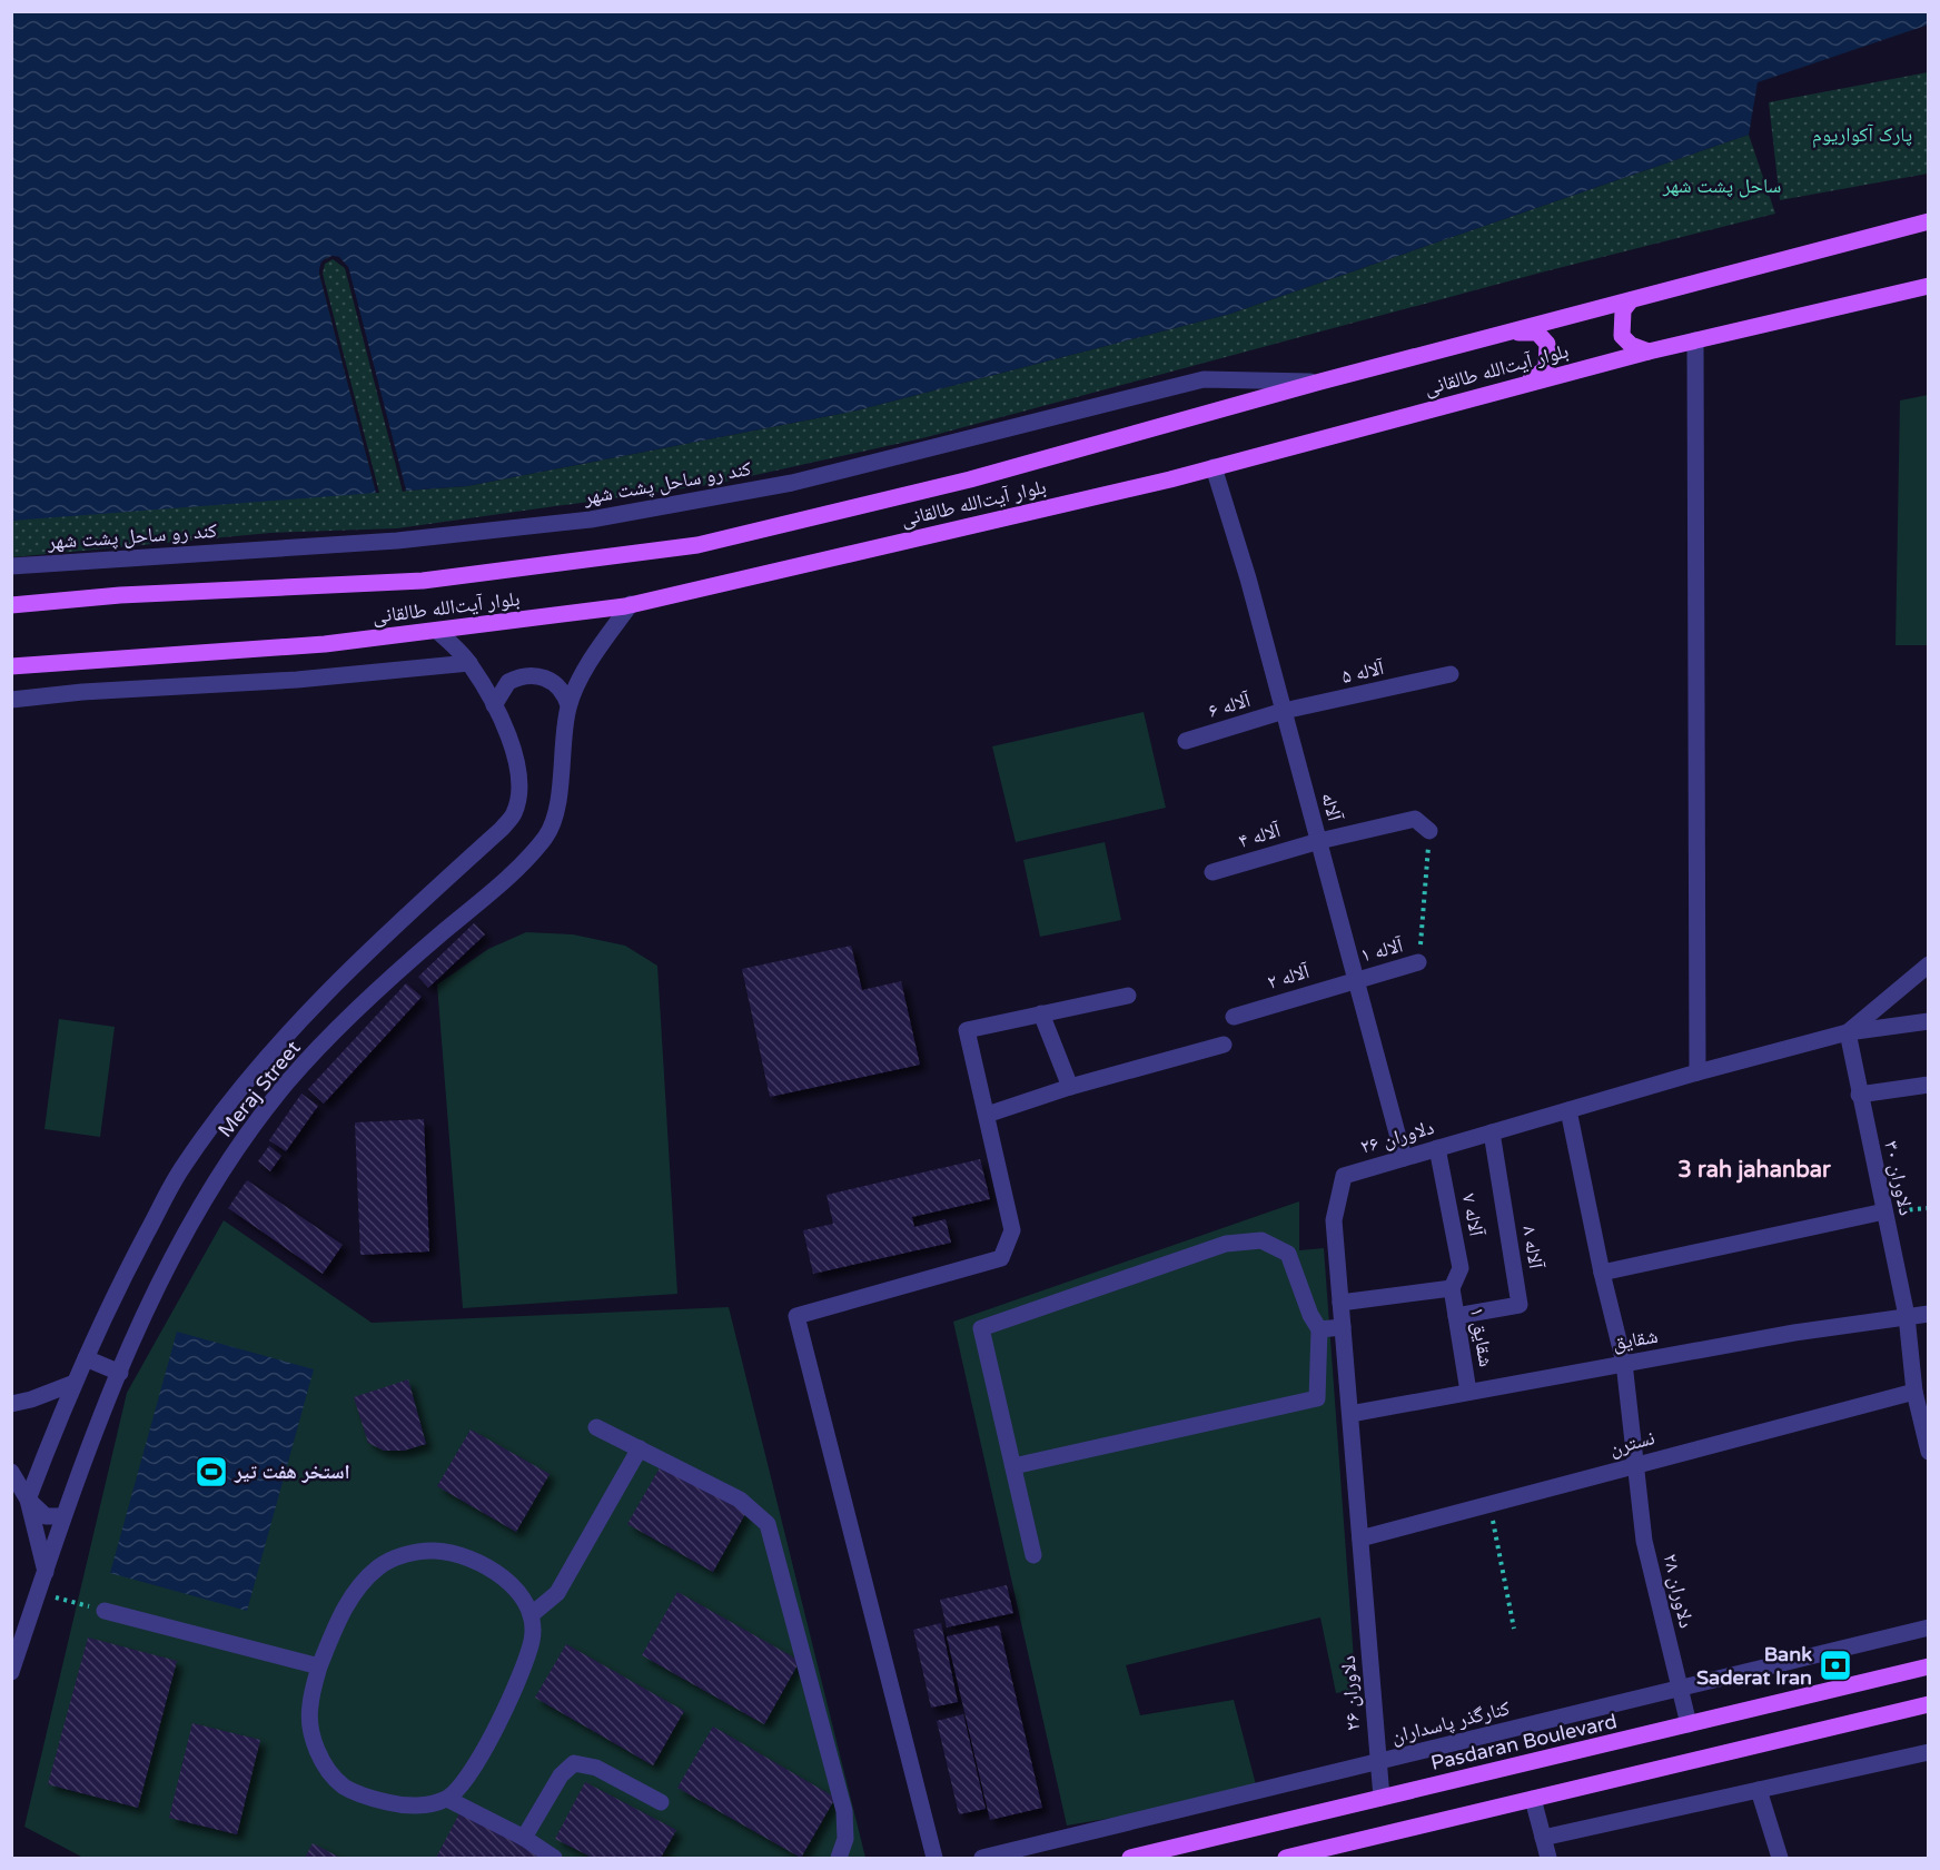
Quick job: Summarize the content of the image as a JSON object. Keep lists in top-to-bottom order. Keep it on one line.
{"streets":{"main road":["بلوار آیت‌الله طالقانی","Pasdaran Boulevard"],"street":["کند رو ساحل پشت شهر","آلاله ۵","آلاله ۶","آلاله","آلاله ۴","آلاله ۱","آلاله ۲","Meraj Street","دلاوران ۲۶","دلاوران ۳۰","آلاله ۷","آلاله ۸","شقایق ۱","شقایق","نسترن","دلاوران ۲۸","کنارگذر پاسداران"]},"crossings":[["بلوار آیت‌الله طالقانی","کند رو ساحل پشت شهر"],["بلوار آیت‌الله طالقانی","آلاله"],["بلوار آیت‌الله طالقانی","Meraj Street"],["آلاله ۵","آلاله ۶"],["آلاله ۵","آلاله"],["آلاله ۶","آلاله"],["آلاله","آلاله ۴"],["آلاله","آلاله ۱"],["آلاله","آلاله ۲"],["آلاله","دلاوران ۲۶"],["آلاله ۱","آلاله ۲"],["دلاوران ۲۶","دلاوران ۳۰"],["دلاوران ۲۶","آلاله ۷"],["دلاوران ۲۶","آلاله ۸"],["دلاوران ۲۶","شقایق"],["دلاوران ۲۶","نسترن"],["دلاوران ۲۶","دلاوران ۲۸"],["دلاوران ۲۶","کنارگذر پاسداران"],["دلاوران ۲۶","Pasdaran Boulevard"],["دلاوران ۳۰","شقایق"],["دلاوران ۳۰","نسترن"],["آلاله ۷","شقایق ۱"],["آلاله ۸","شقایق ۱"],["شقایق ۱","شقایق"],["شقایق","دلاوران ۲۸"],["نسترن","دلاوران ۲۸"],["دلاوران ۲۸","کنارگذر پاسداران"],["دلاوران ۲۸","Pasdaran Boulevard"]],"districts":["3 rah jahanbar"],"parks":["پارک آکواریوم","ساحل پشت شهر"],"places":{"sports":["استخر هفت تیر"],"bank":["Bank Saderat Iran"]}}
